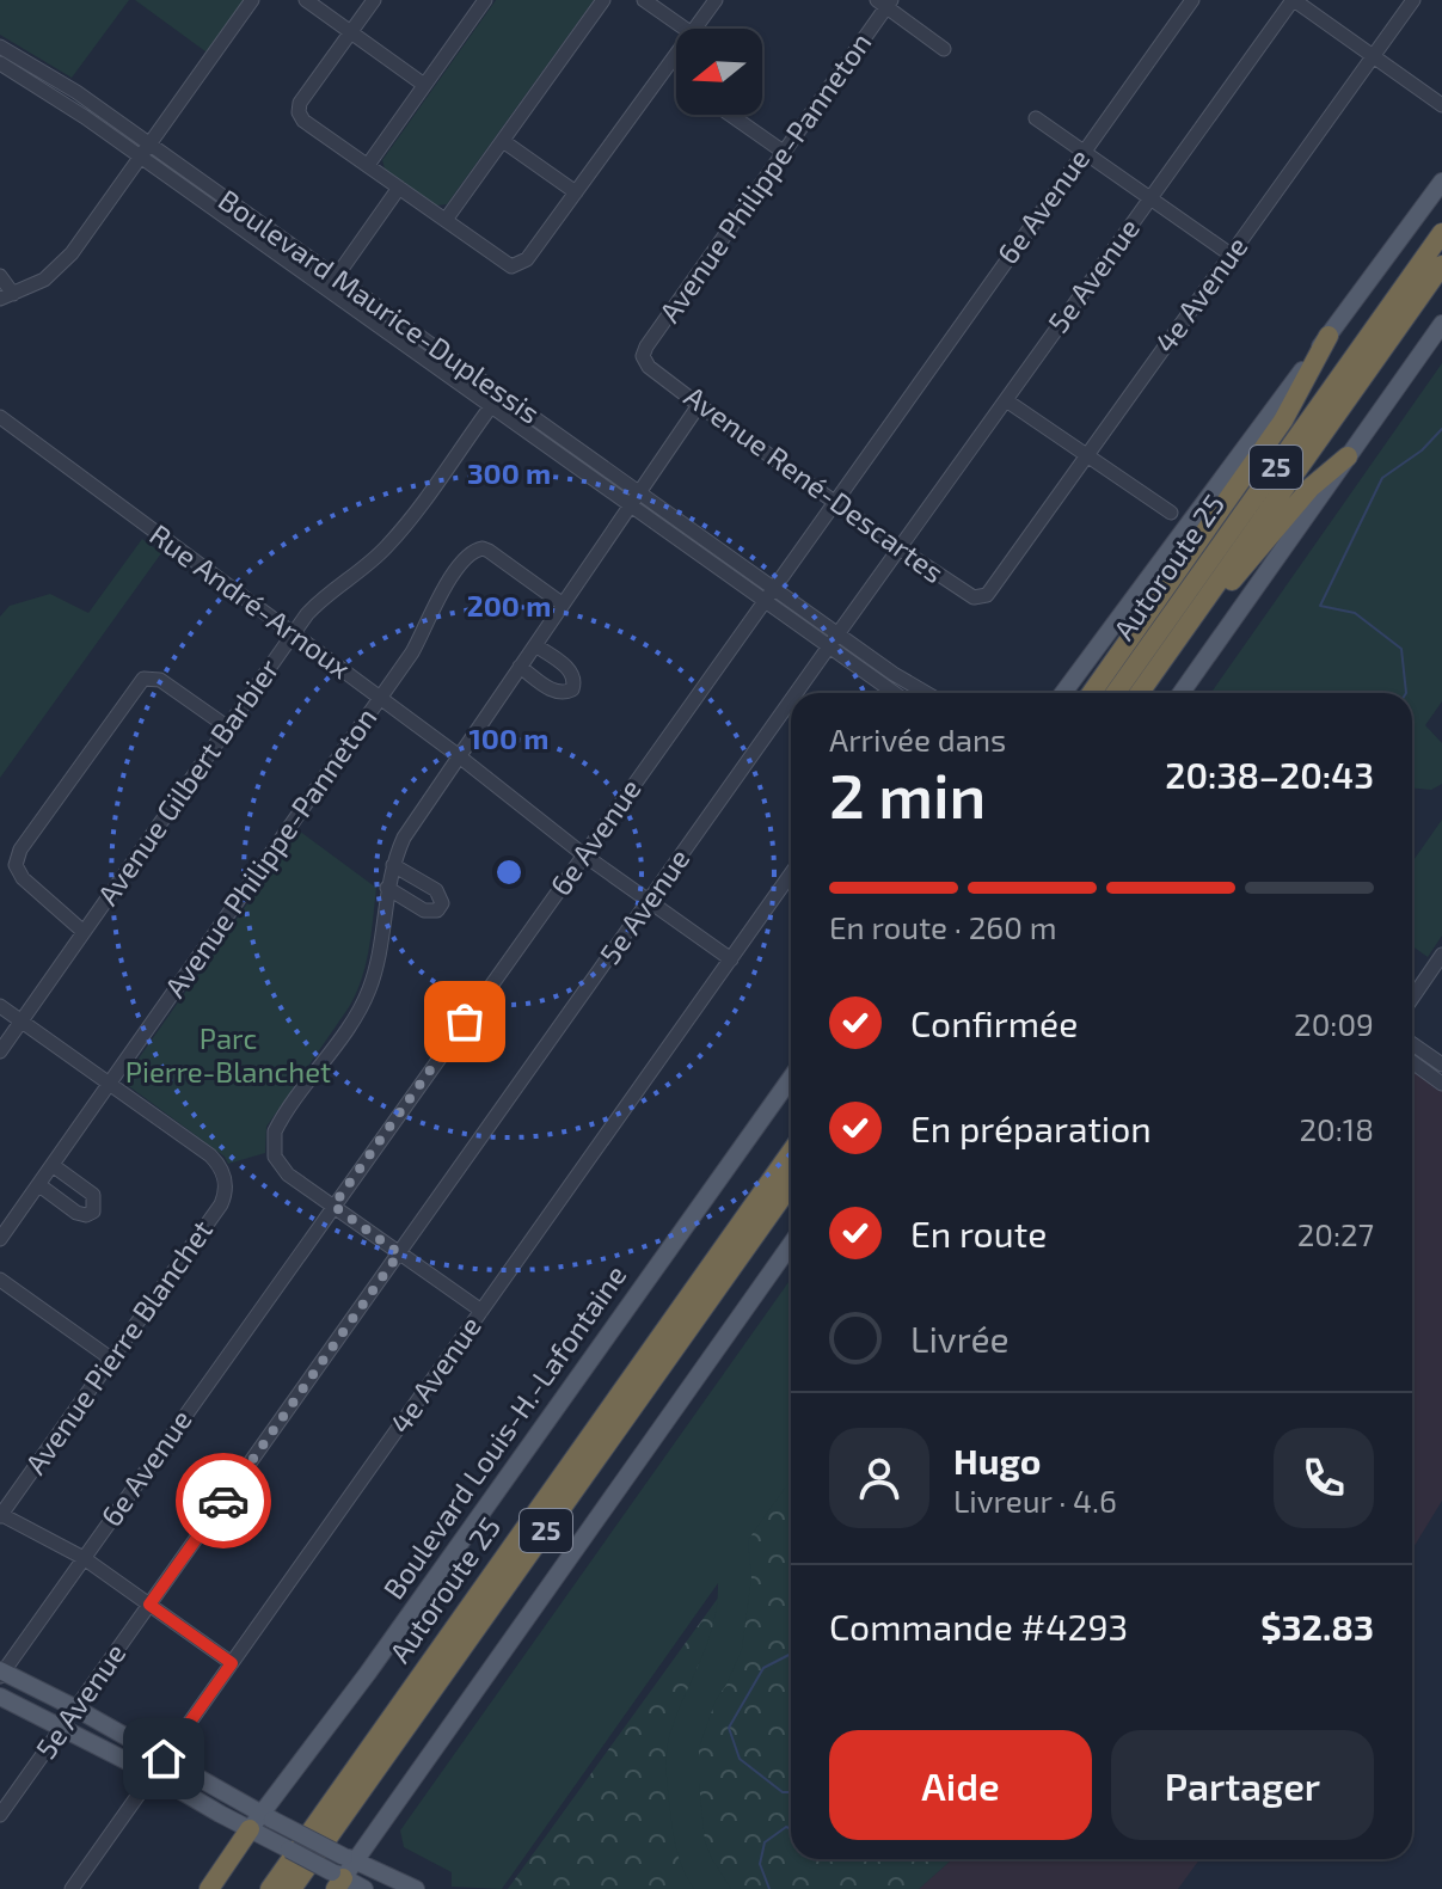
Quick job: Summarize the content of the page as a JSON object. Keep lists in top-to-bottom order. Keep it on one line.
{"streets":{"highway":["25","Autoroute 25"],"main road":["Boulevard Louis-H.-Lafontaine"],"street":["Avenue Philippe-Panneton","6e Avenue","5e Avenue","4e Avenue","Boulevard Maurice-Duplessis","Avenue René-Descartes","Rue André-Arnoux","Avenue Gilbert Barbier","Avenue Pierre Blanchet"]},"crossings":[["Avenue Philippe-Panneton","Avenue René-Descartes"],["Avenue Philippe-Panneton","Rue André-Arnoux"],["Avenue Philippe-Panneton","Avenue Pierre Blanchet"],["6e Avenue","Boulevard Maurice-Duplessis"],["6e Avenue","Avenue René-Descartes"],["6e Avenue","Rue André-Arnoux"],["5e Avenue","Boulevard Maurice-Duplessis"],["5e Avenue","Avenue René-Descartes"],["5e Avenue","Rue André-Arnoux"],["4e Avenue","Avenue René-Descartes"],["4e Avenue","Rue André-Arnoux"],["Boulevard Maurice-Duplessis","Avenue Gilbert Barbier"],["Rue André-Arnoux","Avenue Gilbert Barbier"]],"parks":["Parc Pierre-Blanchet"],"north":"left","page":{"heading":["2 min","Arrivée dans","20:38–20:43"],"panel":["Hugo","Livreur · 4.6","Commande #4293","$32.83"],"bar":"En route · 260 m","list":[["Confirmée","20:09"],["En préparation","20:18"],["En route","20:27"],"Livrée"],"buttons":["Aide","Partager"]},"rings":["300 m","200 m","100 m"]}
